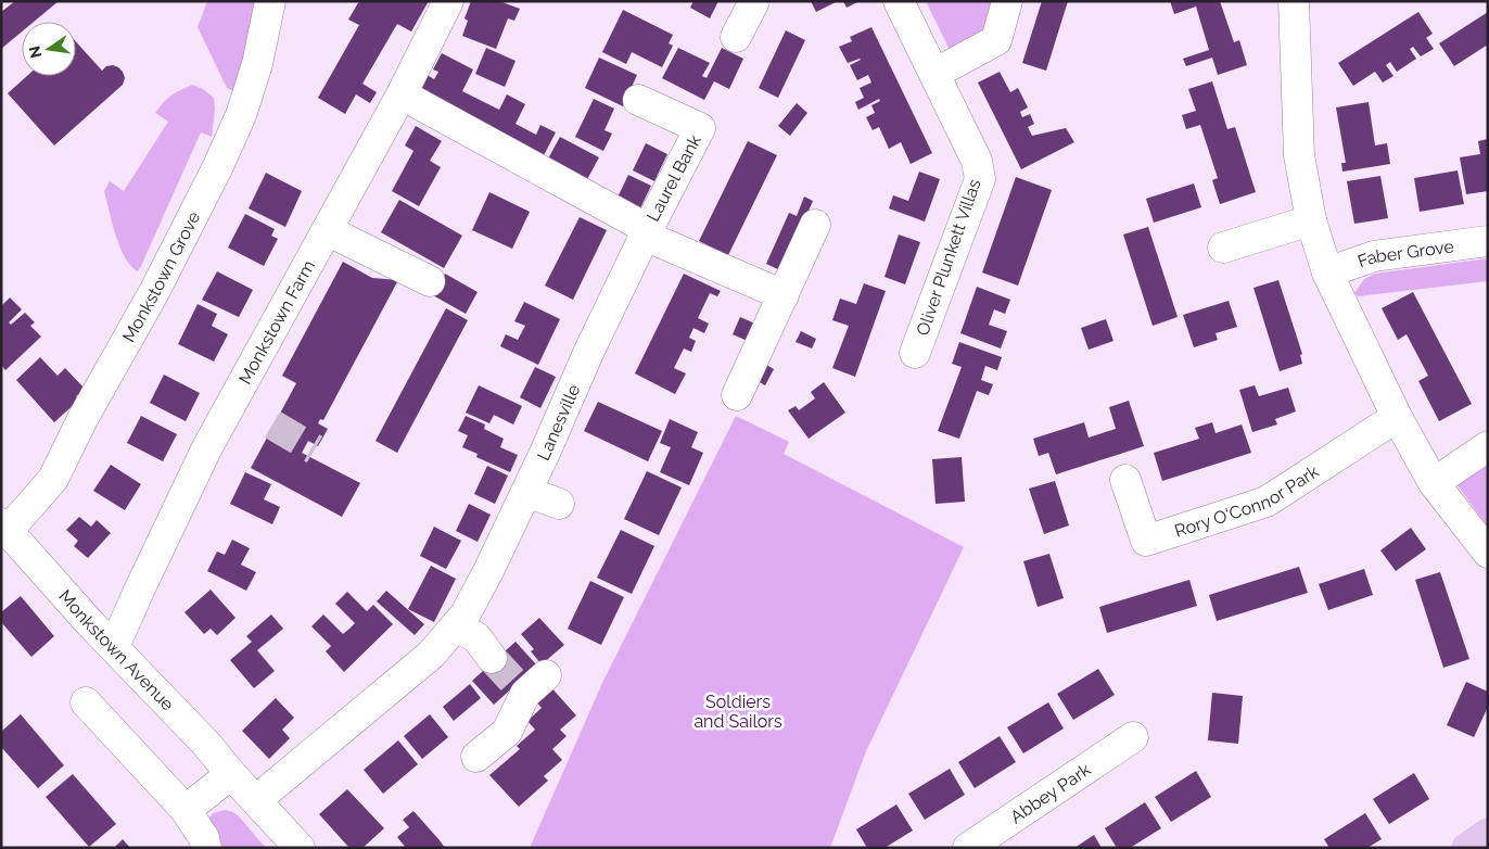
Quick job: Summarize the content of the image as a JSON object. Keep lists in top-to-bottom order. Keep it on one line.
{"streets":{"street":["Laurel Bank","Faber Grove","Oliver Plunkett Villas","Monkstown Grove","Monkstown Farm","Lanesville","Rory O'Connor Park","Monkstown Avenue","Abbey Park"]},"crossings":[["Laurel Bank","Lanesville"],["Monkstown Grove","Monkstown Avenue"],["Monkstown Farm","Monkstown Avenue"],["Lanesville","Monkstown Avenue"]],"parks":["Soldiers and Sailors"],"north":"left"}
